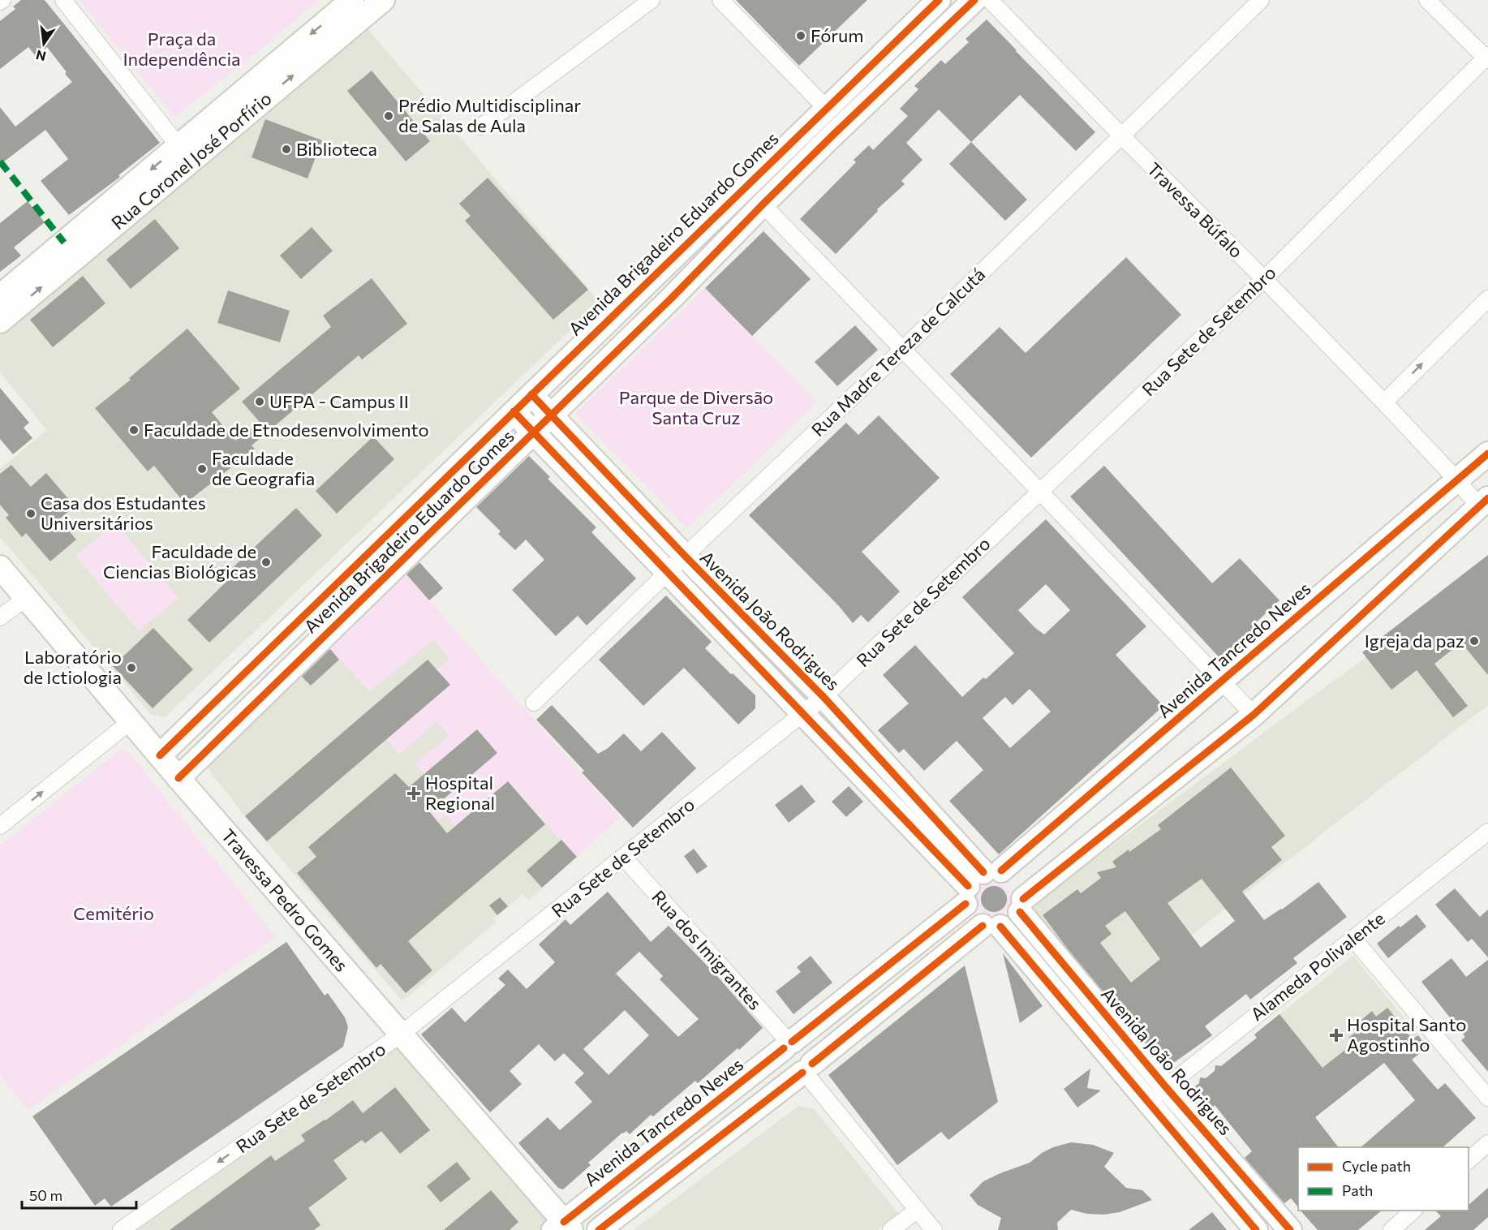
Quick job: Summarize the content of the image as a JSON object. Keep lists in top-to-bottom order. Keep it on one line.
{"streets":{"street":["Rua Coronel José Porfírio","Travessa Búfalo","Avenida Brigadeiro Eduardo Gomes","Rua Sete de Setembro","Rua Madre Tereza de Calcutá","Avenida João Rodrigues","Avenida Tancredo Neves","Travessa Pedro Gomes","Rua dos Imigrantes","Alameda Polivalente"]},"crossings":[["Travessa Búfalo","Rua Sete de Setembro"],["Travessa Búfalo","Rua Madre Tereza de Calcutá"],["Travessa Búfalo","Avenida Tancredo Neves"],["Avenida Brigadeiro Eduardo Gomes","Avenida João Rodrigues"],["Avenida Brigadeiro Eduardo Gomes","Travessa Pedro Gomes"],["Rua Sete de Setembro","Avenida João Rodrigues"],["Rua Sete de Setembro","Travessa Pedro Gomes"],["Rua Sete de Setembro","Rua dos Imigrantes"],["Rua Madre Tereza de Calcutá","Avenida João Rodrigues"],["Avenida João Rodrigues","Avenida Tancredo Neves"],["Avenida João Rodrigues","Alameda Polivalente"],["Avenida Tancredo Neves","Travessa Pedro Gomes"],["Avenida Tancredo Neves","Rua dos Imigrantes"]],"parks":["Praça da Independência","Parque de Diversão Santa Cruz","Cemitério"],"places":{"other":["Fórum","Prédio Multidisciplinar de Salas de Aula","Biblioteca","UFPA - Campus II","Faculdade de Etnodesenvolvimento","Faculdade de Geografia","Casa dos Estudantes Universitários","Faculdade de Ciencias Biológicas","Igreja da paz","Laboratório de Ictiologia"],"health":["Hospital Regional","Hospital Santo Agostinho"]},"legend":["Cycle path","Path"],"scale_bar":"50 m","north":"bottom"}
